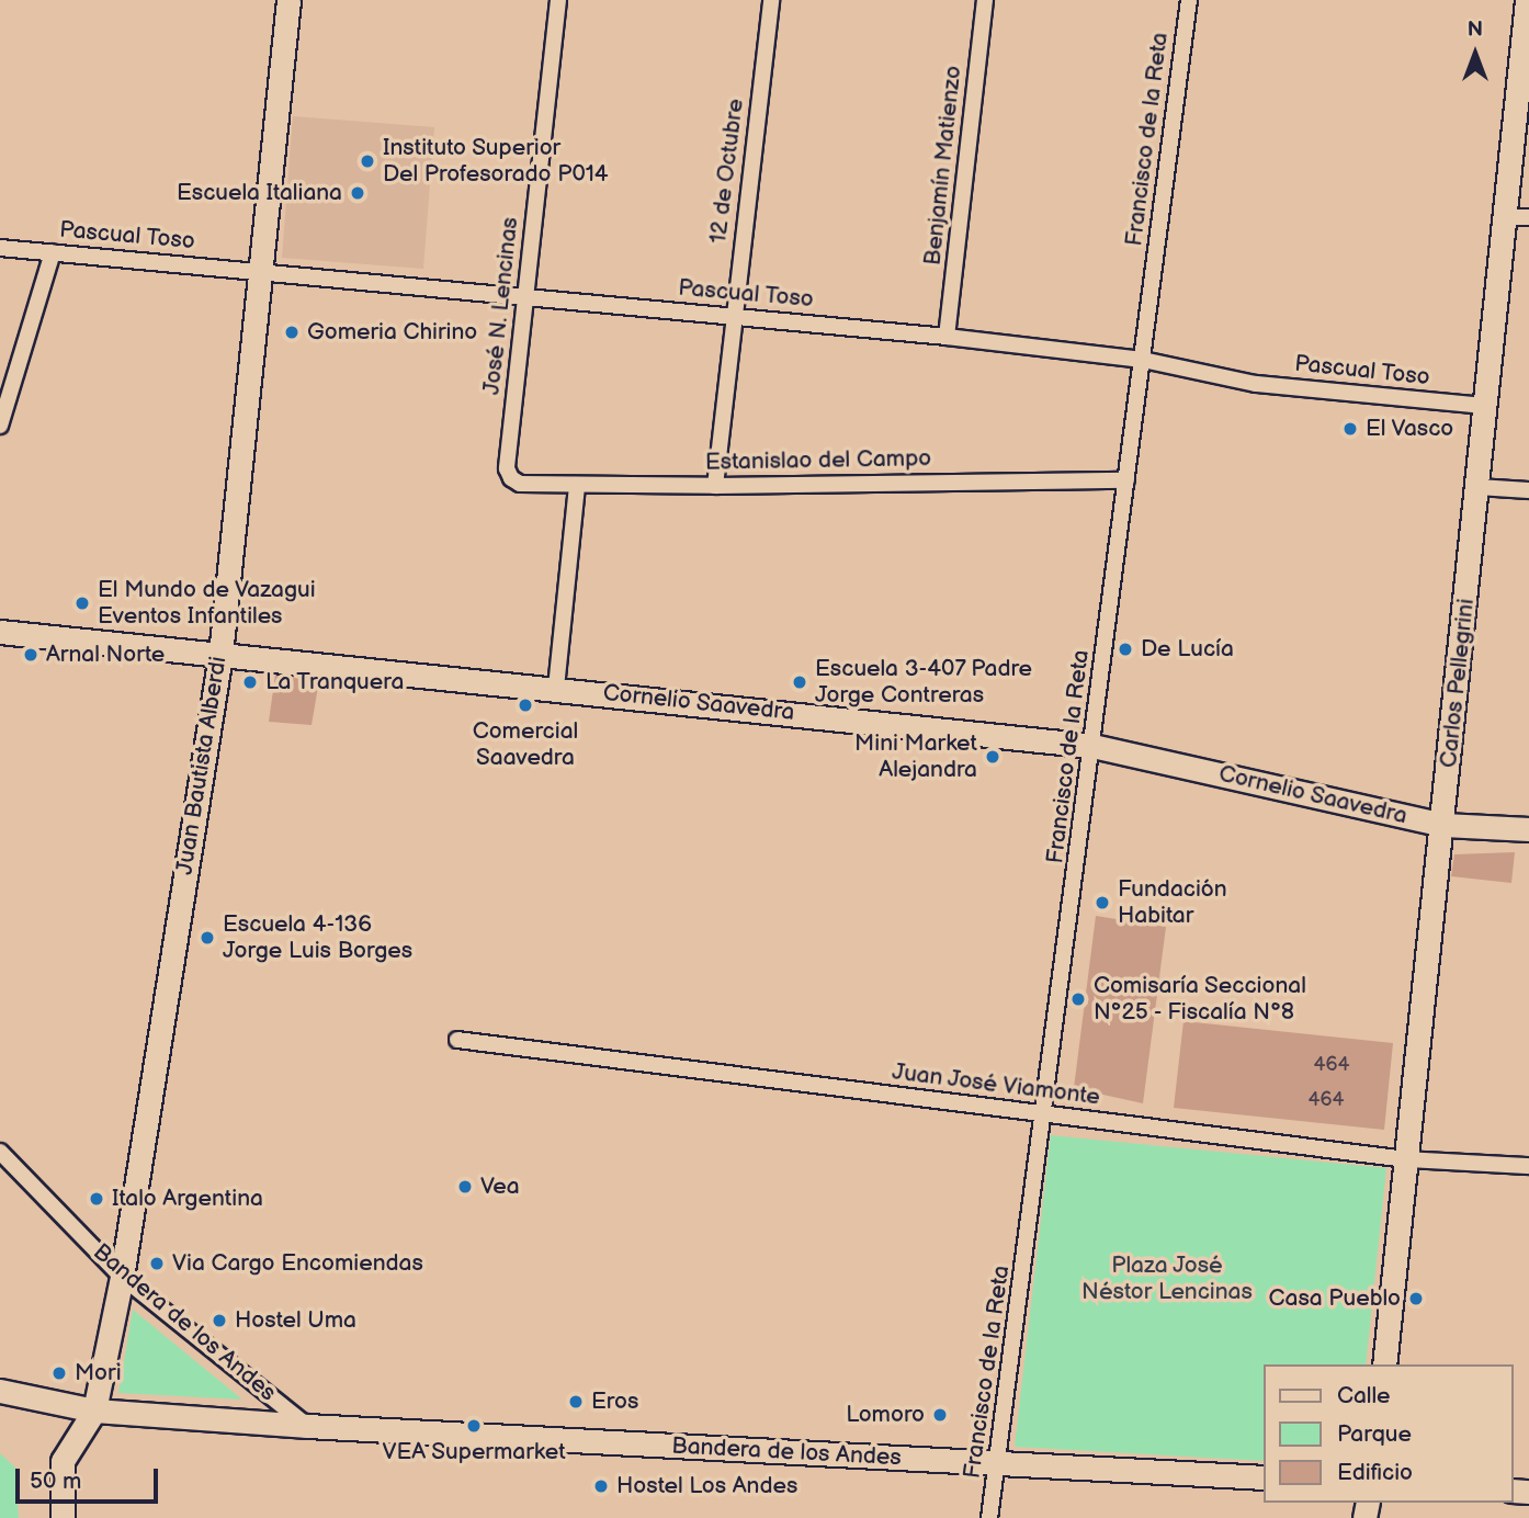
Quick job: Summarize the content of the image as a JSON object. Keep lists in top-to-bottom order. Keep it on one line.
{"streets":{"street":["Francisco de la Reta","Benjamín Matienzo","12 de Octubre","Pascual Toso","José N. Lencinas","Estanislao del Campo","Carlos Pellegrini","Cornelio Saavedra","Juan Bautista Alberdi","Juan José Viamonte","Bandera de los Andes"]},"crossings":[["Francisco de la Reta","Pascual Toso"],["Francisco de la Reta","Estanislao del Campo"],["Francisco de la Reta","Cornelio Saavedra"],["Francisco de la Reta","Juan José Viamonte"],["Francisco de la Reta","Bandera de los Andes"],["Benjamín Matienzo","Pascual Toso"],["12 de Octubre","Pascual Toso"],["12 de Octubre","Estanislao del Campo"],["Pascual Toso","José N. Lencinas"],["Pascual Toso","Carlos Pellegrini"],["Pascual Toso","Juan Bautista Alberdi"],["José N. Lencinas","Estanislao del Campo"],["Carlos Pellegrini","Cornelio Saavedra"],["Carlos Pellegrini","Juan José Viamonte"],["Cornelio Saavedra","Juan Bautista Alberdi"],["Juan Bautista Alberdi","Bandera de los Andes"]],"parks":["Plaza José Néstor Lencinas"],"places":["Instituto Superior Del Profesorado P014","Escuela Italiana","Gomeria Chirino","El Vasco","El Mundo de Vazagui Eventos Infantiles","De Lucía","Arnal Norte","La Tranquera","Escuela 3-407 Padre Jorge Contreras","Comercial Saavedra","Mini Market Alejandra","Fundación Habitar","Escuela 4-136 Jorge Luis Borges","Comisaría Seccional N°25 - Fiscalía N°8","Vea","Italo Argentina","Via Cargo Encomiendas","Casa Pueblo","Hostel Uma","Mori","Eros","Lomoro","VEA Supermarket","Hostel Los Andes"],"house_numbers":["464","464"],"legend":["Calle","Parque","Edificio"],"scale_bar":"50 m","north":"top"}
